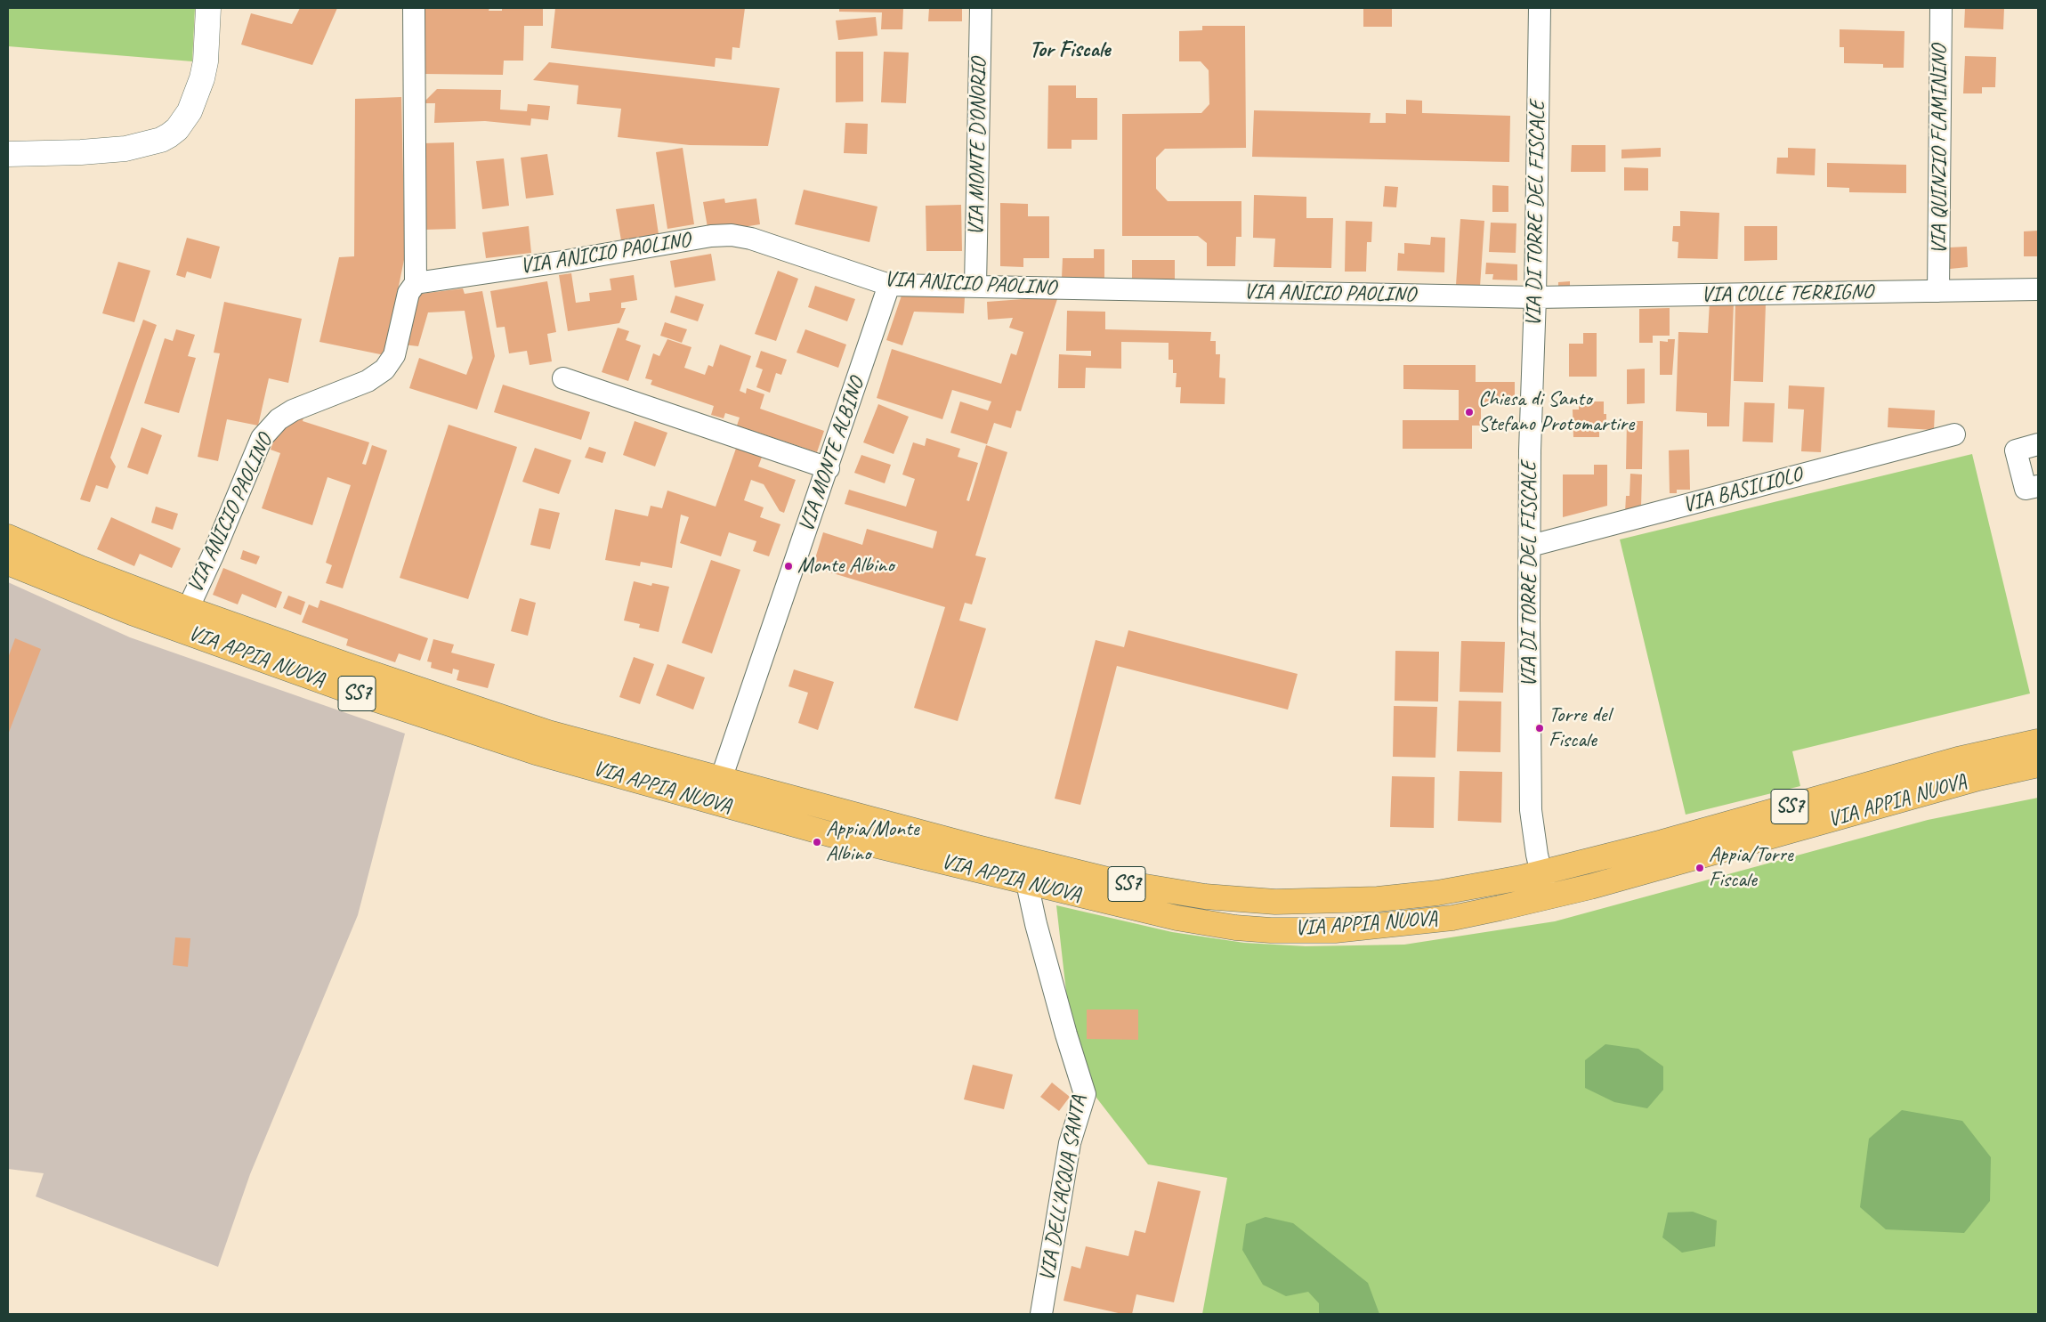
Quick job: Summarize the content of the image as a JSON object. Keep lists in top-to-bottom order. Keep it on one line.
{"streets":{"main road":["VIA APPIA NUOVA","SS7"],"street":["VIA MONTE D'ONORIO","VIA QUINZIO FLAMININO","VIA DI TORRE DEL FISCALE","VIA ANICIO PAOLINO","VIA COLLE TERRIGNO","VIA MONTE ALBINO","VIA BASILIOLO","VIA DELL'ACQUA SANTA"]},"crossings":[["VIA MONTE D'ONORIO","VIA ANICIO PAOLINO"],["VIA QUINZIO FLAMININO","VIA COLLE TERRIGNO"],["VIA DI TORRE DEL FISCALE","VIA ANICIO PAOLINO"],["VIA DI TORRE DEL FISCALE","VIA COLLE TERRIGNO"],["VIA DI TORRE DEL FISCALE","VIA BASILIOLO"],["VIA DI TORRE DEL FISCALE","VIA APPIA NUOVA"],["VIA ANICIO PAOLINO","VIA COLLE TERRIGNO"],["VIA ANICIO PAOLINO","VIA MONTE ALBINO"],["VIA ANICIO PAOLINO","VIA APPIA NUOVA"],["VIA MONTE ALBINO","VIA APPIA NUOVA"],["VIA APPIA NUOVA","VIA DELL'ACQUA SANTA"]],"districts":["Tor Fiscale"],"places":["Chiesa di Santo Stefano Protomartire","Monte Albino","Torre del Fiscale","Appia/Monte Albino","Appia/Torre Fiscale"]}
